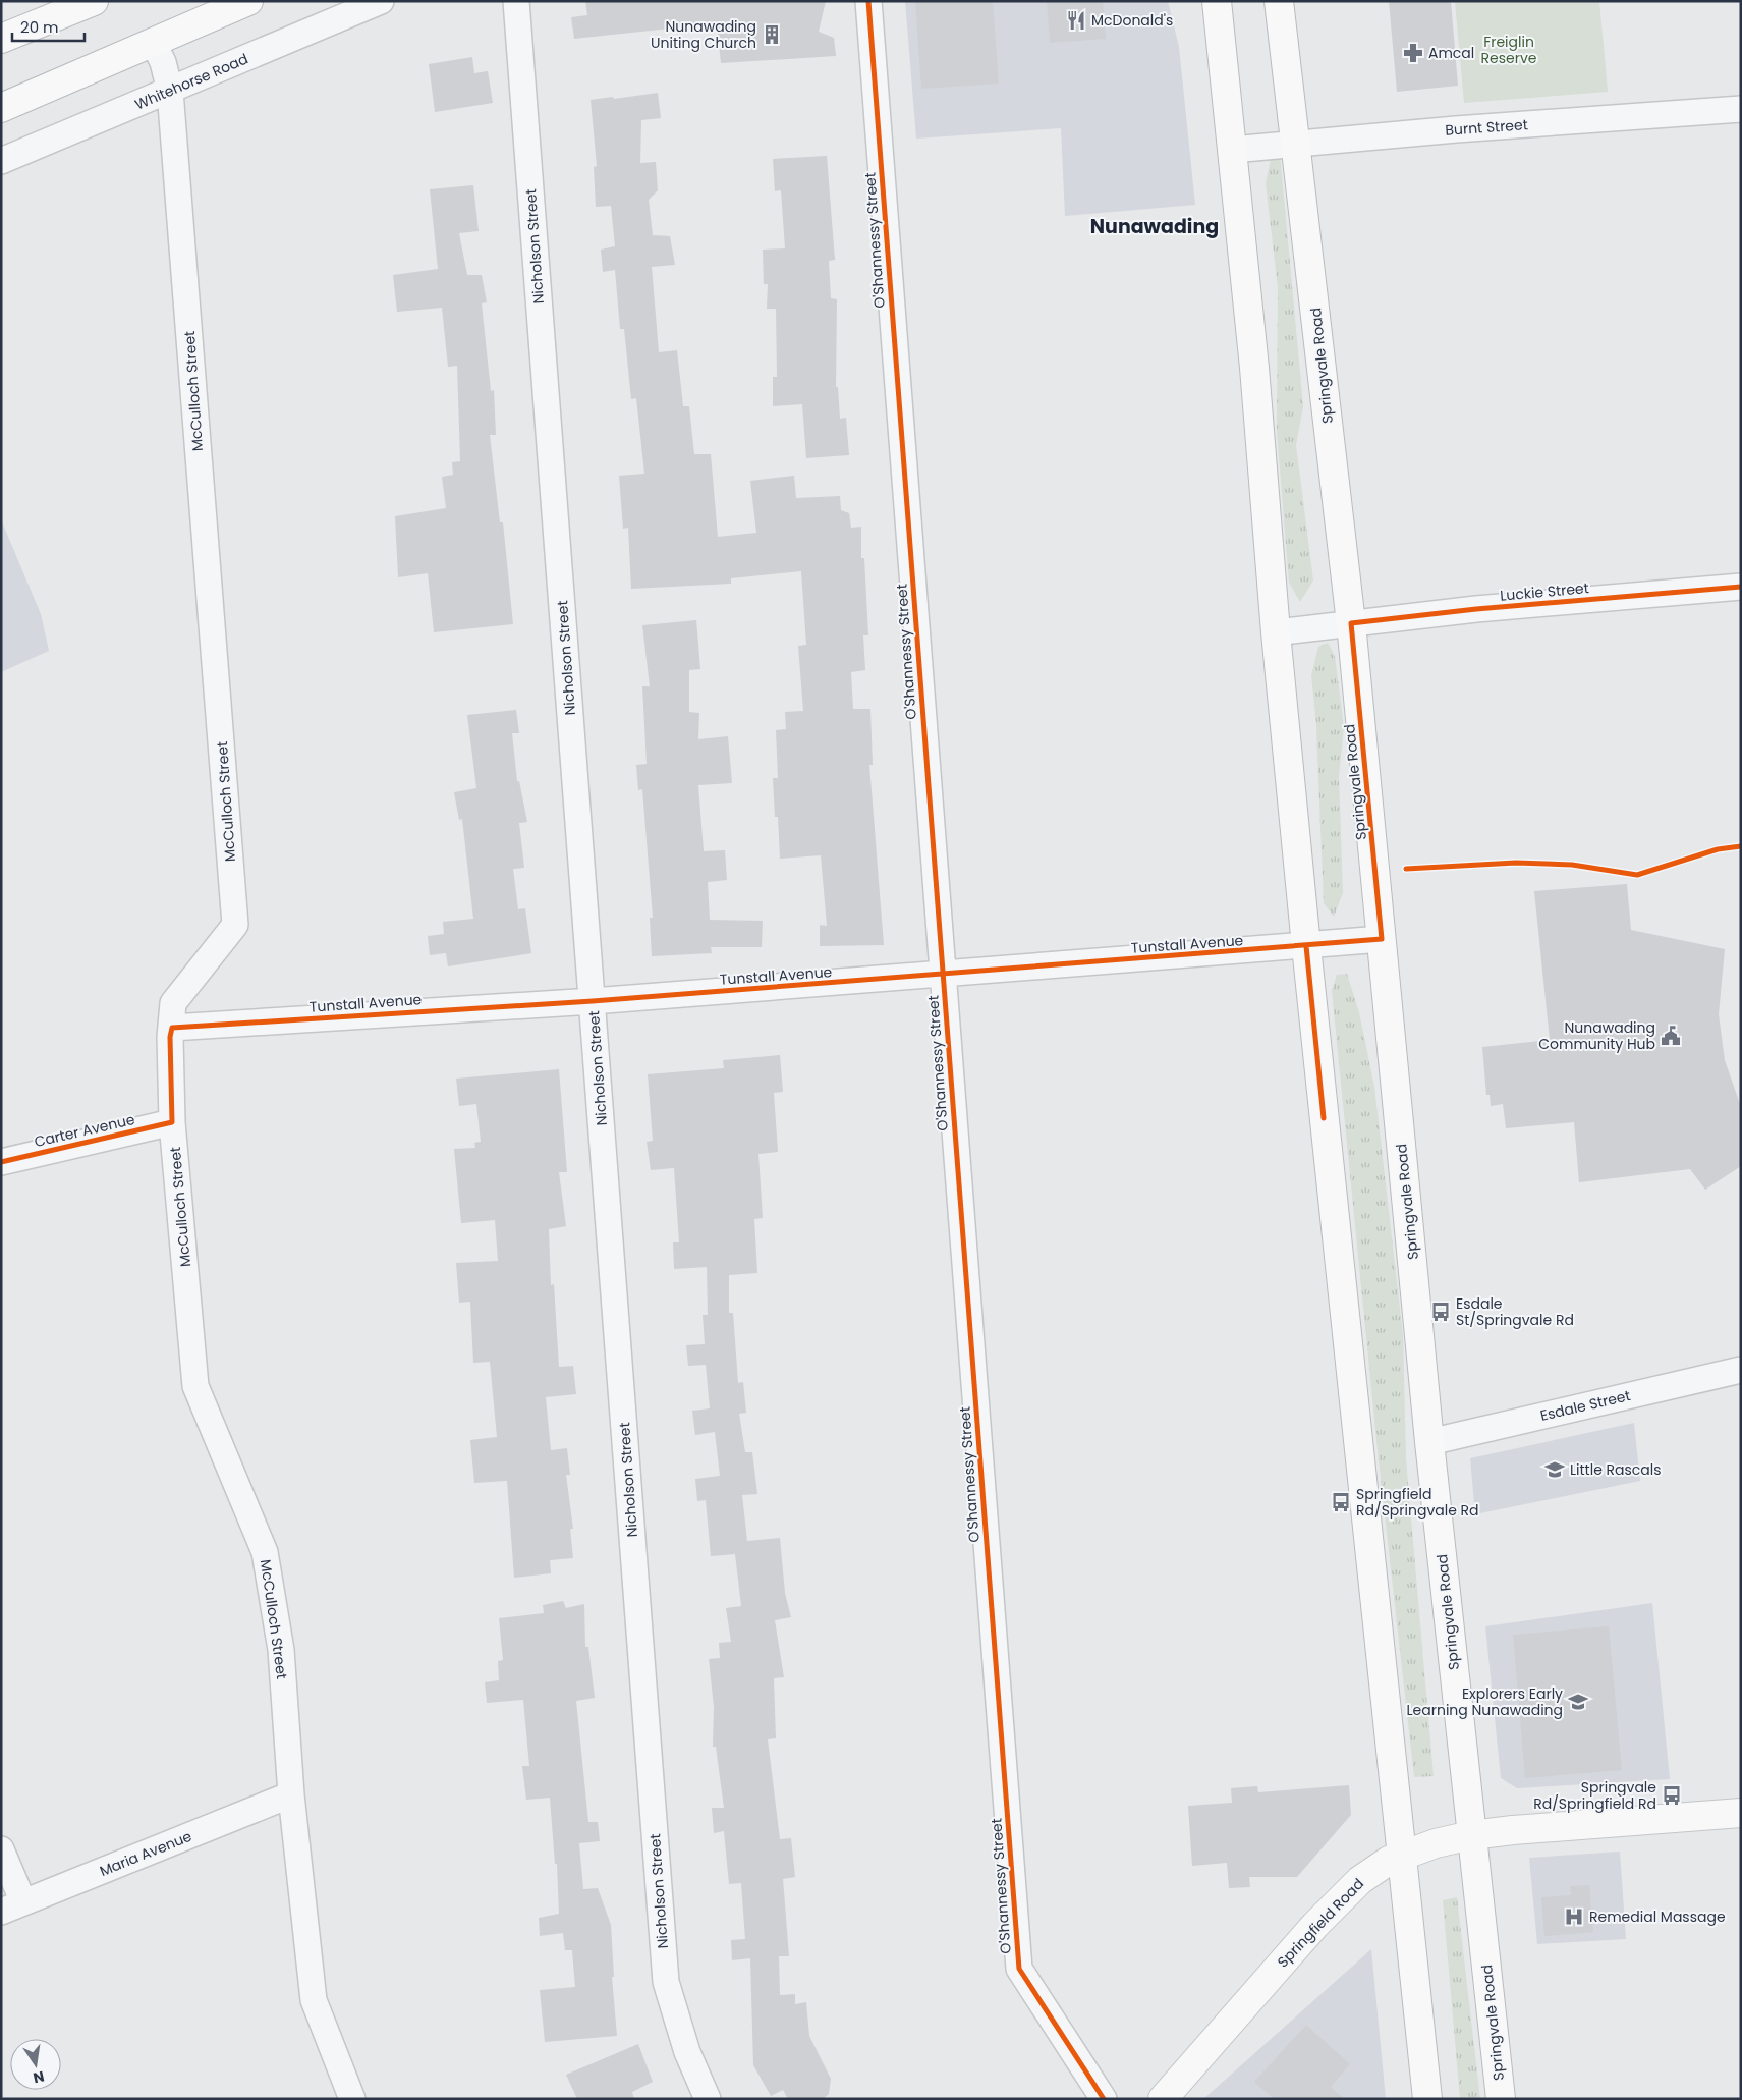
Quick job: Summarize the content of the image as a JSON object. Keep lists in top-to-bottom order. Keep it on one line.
{"streets":{"main road":["Springvale Road","Springfield Road"],"street":["Whitehorse Road","Burnt Street","O'Shannessy Street","Nicholson Street","McCulloch Street","Luckie Street","Tunstall Avenue","Carter Avenue","Esdale Street","Maria Avenue"]},"crossings":[["Whitehorse Road","McCulloch Street"],["Burnt Street","Springvale Road"],["O'Shannessy Street","Tunstall Avenue"],["Nicholson Street","Tunstall Avenue"],["Springvale Road","Luckie Street"],["Springvale Road","Tunstall Avenue"],["Springvale Road","Esdale Street"],["Springvale Road","Springfield Road"],["McCulloch Street","Tunstall Avenue"],["McCulloch Street","Carter Avenue"],["McCulloch Street","Maria Avenue"]],"districts":["Nunawading"],"parks":["Freiglin Reserve"],"places":{"restaurant":["McDonald's"],"building":["Nunawading Uniting Church"],"pharmacy":["Amcal"],"public building":["Nunawading Community Hub"],"bus stop":["Esdale St/Springvale Rd","Springfield Rd/Springvale Rd","Springvale Rd/Springfield Rd"],"school or university":["Little Rascals","Explorers Early Learning Nunawading"],"hospital":["Remedial Massage"]},"scale_bar":"20 m","north":"bottom"}
